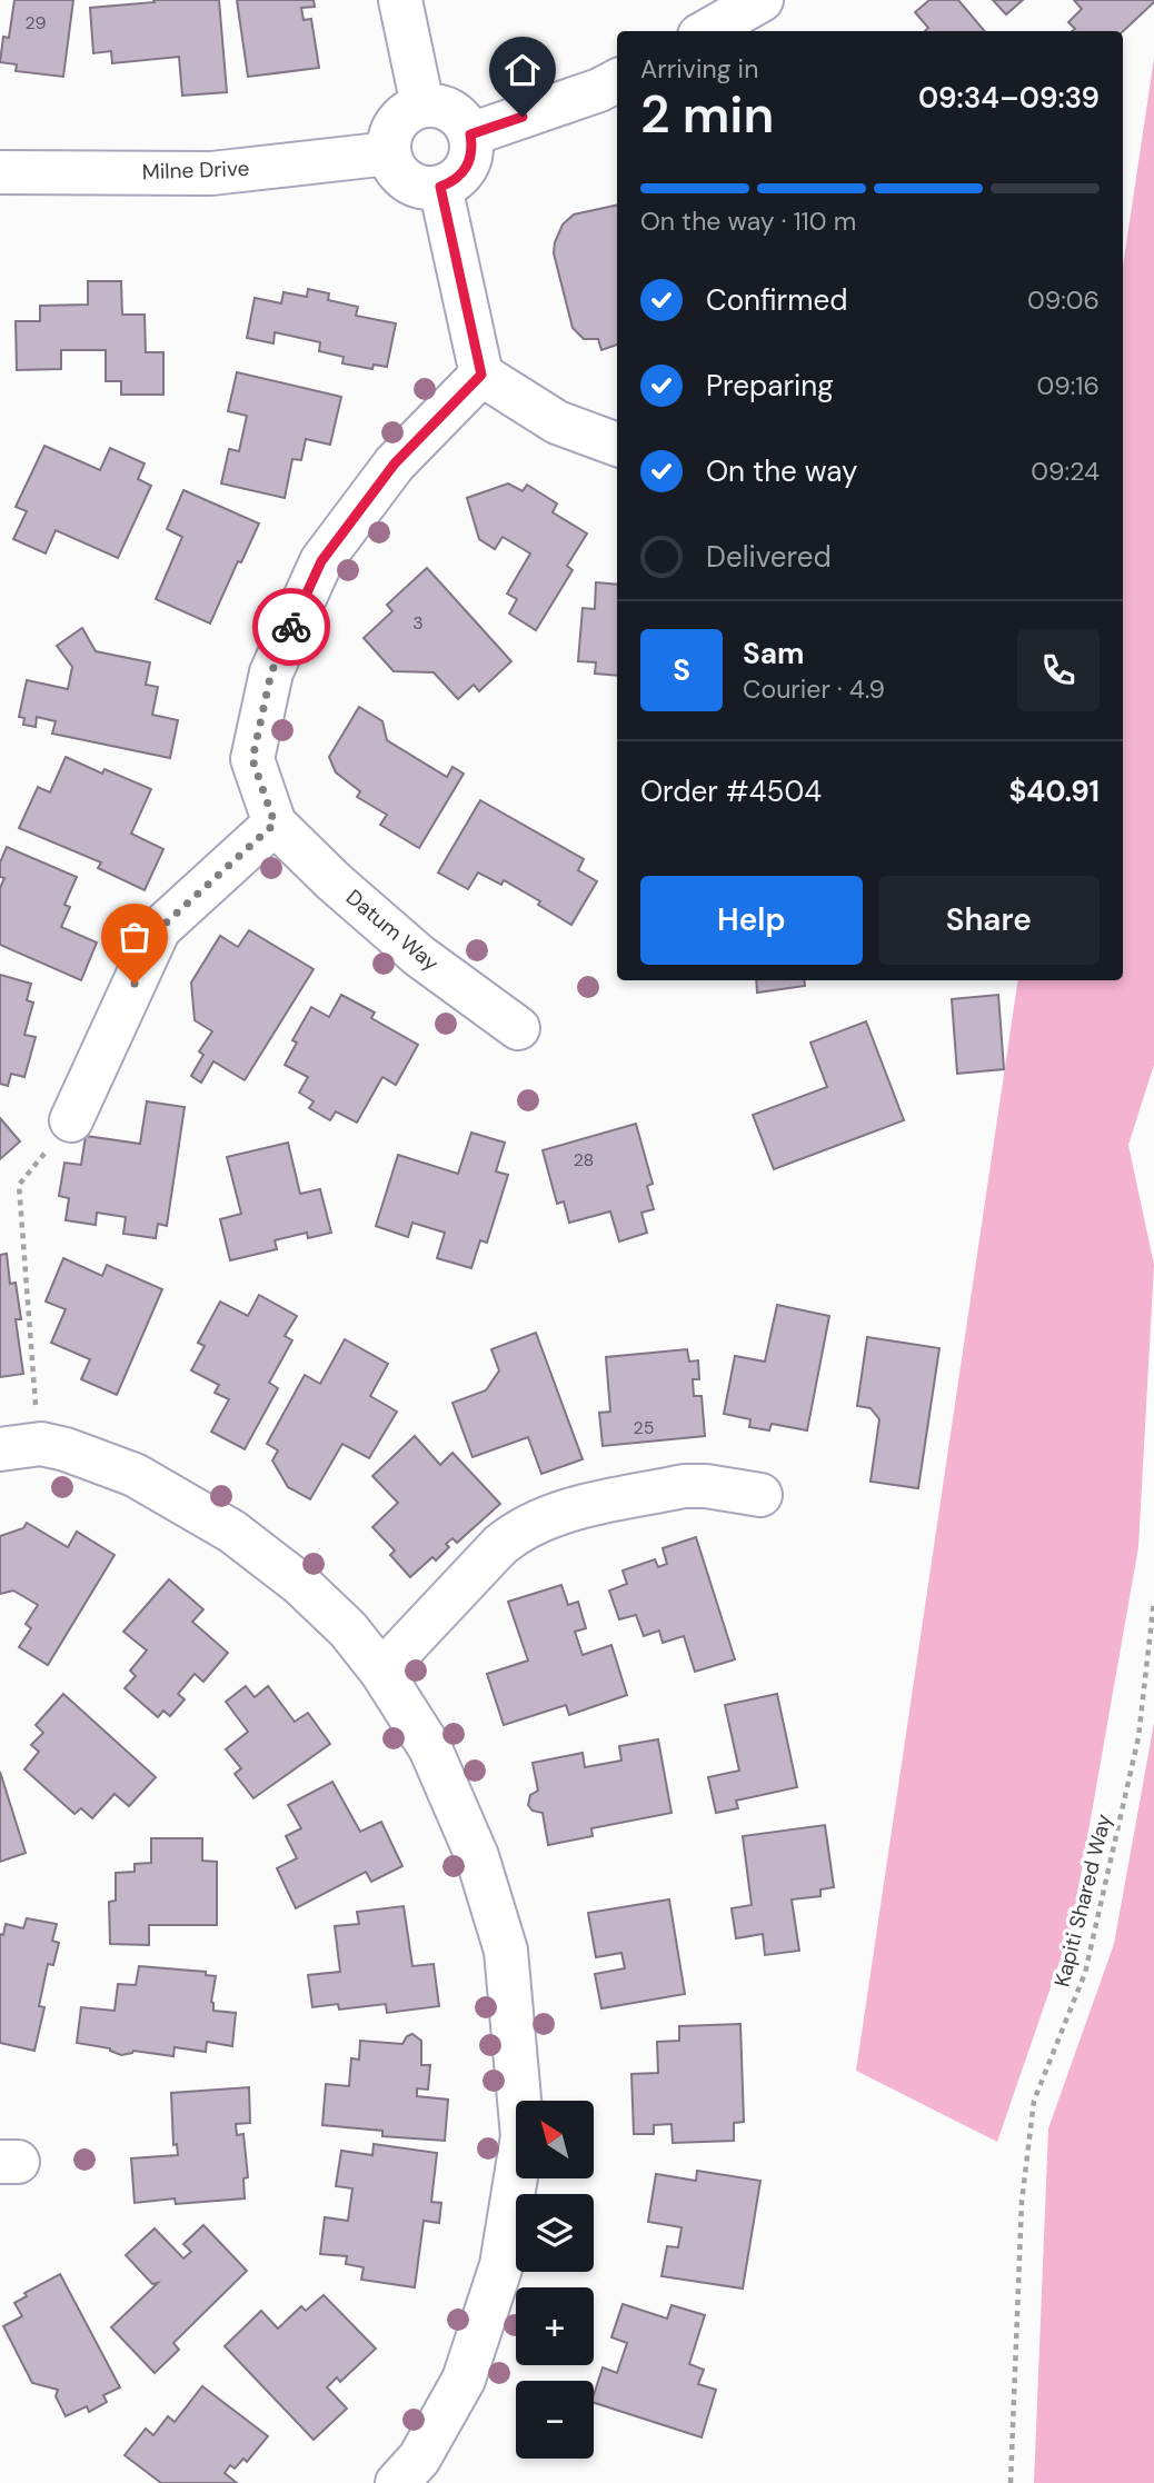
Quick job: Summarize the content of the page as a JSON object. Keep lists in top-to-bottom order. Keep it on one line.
{"streets":{"street":["Milne Drive","Datum Way"],"path":["Kapiti Shared Way"]},"house_numbers":["29","3","28","25"],"north":"top left","page":{"heading":["2 min","Arriving in","09:34–09:39"],"panel":["Sam","Courier · 4.9","Order #4504","$40.91"],"bar":"On the way · 110 m","list":[["Confirmed","09:06"],["Preparing","09:16"],["On the way","09:24"],"Delivered"],"round":"S","buttons":["Help","Share"],"map_buttons":["+","−"]}}
